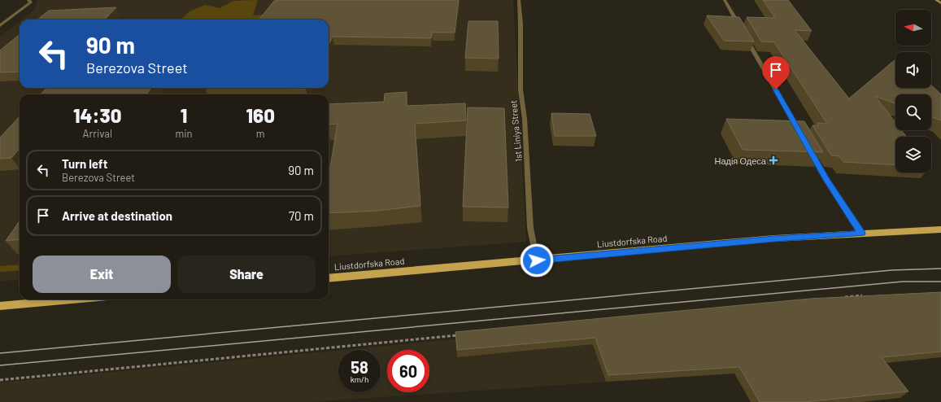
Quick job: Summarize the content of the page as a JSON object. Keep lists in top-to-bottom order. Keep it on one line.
{"streets":{"main road":["Liustdorfska Road"],"street":["1st Liniya Street"]},"crossings":[["1st Liniya Street","Liustdorfska Road"]],"places":{"health":["Надія Одеса"]},"north":"left","page":{"turn":["90 m","Berezova Street"],"eta":["14:30","Arrival","1","min","160","m"],"list":[{"name":"Turn left","note":"Berezova Street","value":"90 m"},{"name":"Arrive at destination","value":"70 m"}],"buttons":["Exit","Share"],"speed":"58 km/h","limit":"60"}}
